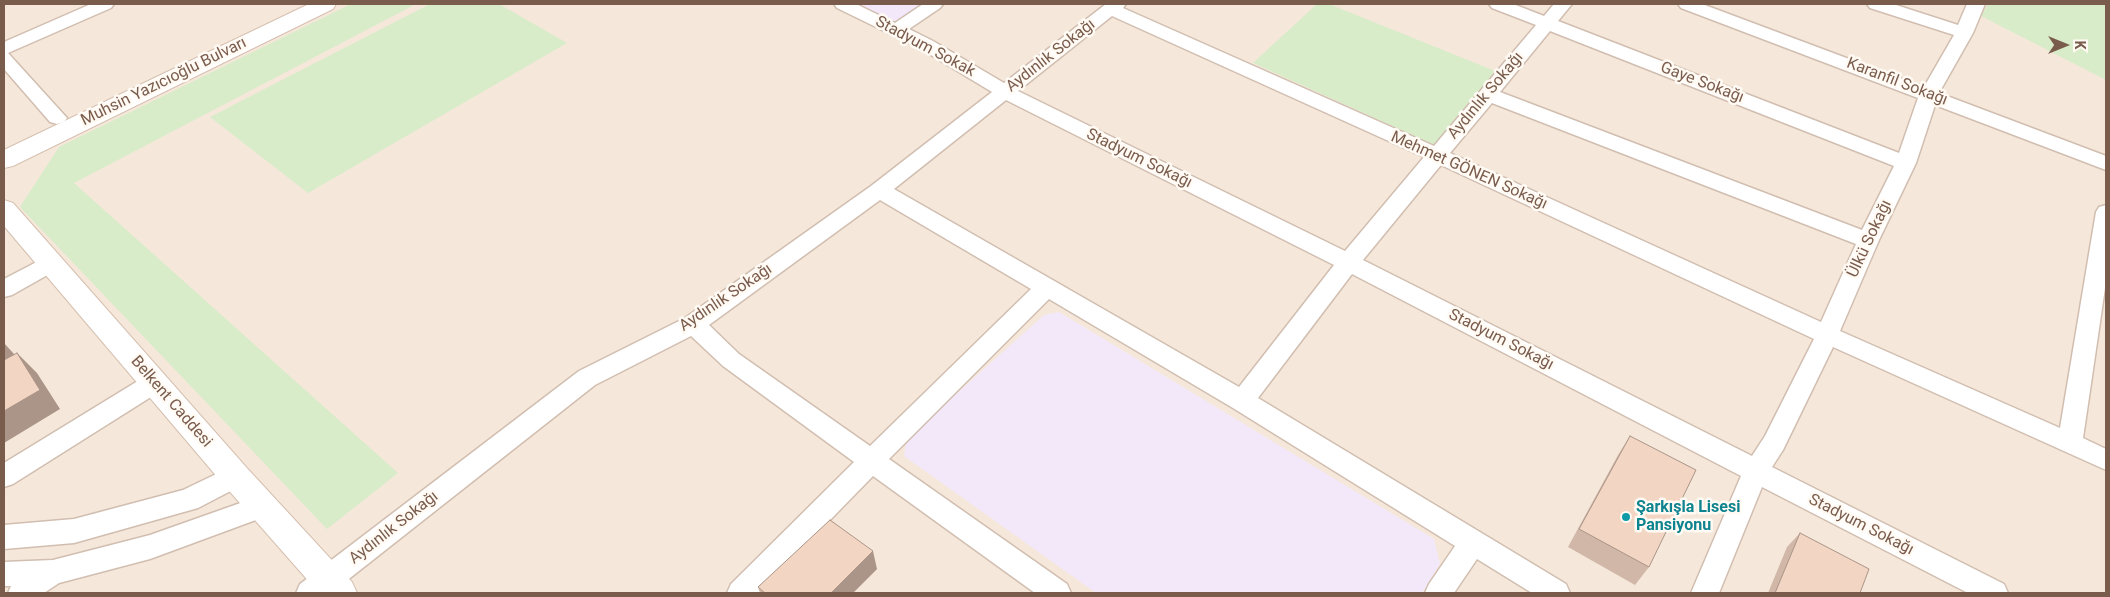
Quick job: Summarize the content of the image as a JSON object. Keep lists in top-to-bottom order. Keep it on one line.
{"streets":{"main road":["Muhsin Yazıcıoğlu Bulvarı","Belkent Caddesi"],"street":["Stadyum Sokak","Aydınlık Sokağı","Karanfil Sokağı","Gaye Sokağı","Stadyum Sokağı","Mehmet GÖNEN Sokağı","Ülkü Sokağı"]},"crossings":[["Stadyum Sokak","Aydınlık Sokağı"],["Stadyum Sokak","Stadyum Sokağı"],["Aydınlık Sokağı","Gaye Sokağı"],["Aydınlık Sokağı","Stadyum Sokağı"],["Aydınlık Sokağı","Mehmet GÖNEN Sokağı"],["Aydınlık Sokağı","Belkent Caddesi"],["Karanfil Sokağı","Ülkü Sokağı"],["Gaye Sokağı","Ülkü Sokağı"],["Stadyum Sokağı","Ülkü Sokağı"],["Mehmet GÖNEN Sokağı","Ülkü Sokağı"]],"places":["Şarkışla Lisesi Pansiyonu"],"north":"right"}
